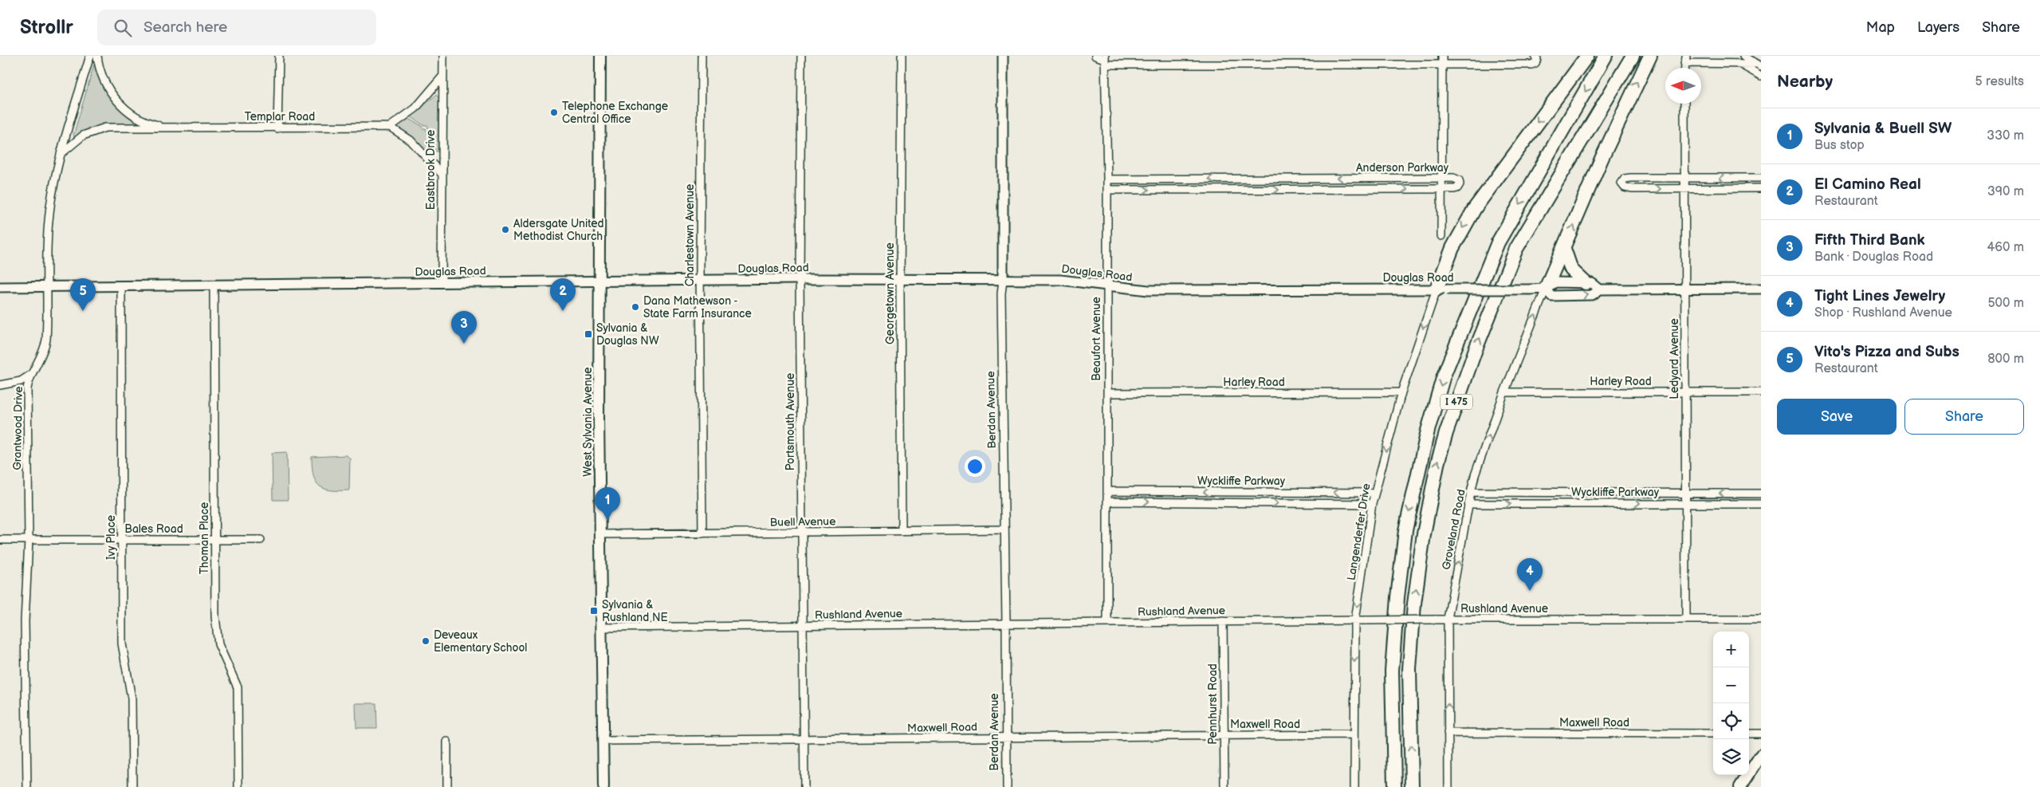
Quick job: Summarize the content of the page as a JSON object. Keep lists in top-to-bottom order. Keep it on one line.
{"streets":{"highway":["I 475"],"main road":["West Sylvania Avenue"],"street":["Templar Road","Anderson Parkway","Eastbrook Drive","Charlestown Avenue","Douglas Road","Georgetown Avenue","Beaufort Avenue","Ledyard Avenue","Harley Road","Berdan Avenue","Portsmouth Avenue","Grantwood Drive","Wyckliffe Parkway","Buell Avenue","Bales Road","Groveland Road","Langenderfer Drive","Ivy Place","Thoman Place","Rushland Avenue","Pennhurst Road","Maxwell Road"]},"crossings":[["Templar Road","Grantwood Drive"],["Anderson Parkway","Beaufort Avenue"],["Eastbrook Drive","Douglas Road"],["Charlestown Avenue","Douglas Road"],["Charlestown Avenue","Buell Avenue"],["Douglas Road","Georgetown Avenue"],["Douglas Road","Beaufort Avenue"],["Douglas Road","Ledyard Avenue"],["Douglas Road","Berdan Avenue"],["Douglas Road","West Sylvania Avenue"],["Douglas Road","Portsmouth Avenue"],["Douglas Road","Grantwood Drive"],["Douglas Road","Groveland Road"],["Douglas Road","Langenderfer Drive"],["Douglas Road","Ivy Place"],["Douglas Road","Thoman Place"],["Georgetown Avenue","Buell Avenue"],["Beaufort Avenue","Harley Road"],["Beaufort Avenue","Wyckliffe Parkway"],["Beaufort Avenue","Rushland Avenue"],["Ledyard Avenue","Harley Road"],["Ledyard Avenue","Wyckliffe Parkway"],["Ledyard Avenue","Rushland Avenue"],["Harley Road","Groveland Road"],["Harley Road","Langenderfer Drive"],["Berdan Avenue","Buell Avenue"],["Berdan Avenue","Rushland Avenue"],["Berdan Avenue","Maxwell Road"],["West Sylvania Avenue","Buell Avenue"],["West Sylvania Avenue","Rushland Avenue"],["West Sylvania Avenue","Maxwell Road"],["Portsmouth Avenue","Buell Avenue"],["Portsmouth Avenue","Rushland Avenue"],["Portsmouth Avenue","Maxwell Road"],["Grantwood Drive","Bales Road"],["Wyckliffe Parkway","Groveland Road"],["Wyckliffe Parkway","Langenderfer Drive"],["Bales Road","Ivy Place"],["Bales Road","Thoman Place"],["Groveland Road","Rushland Avenue"],["Groveland Road","Maxwell Road"],["Langenderfer Drive","Rushland Avenue"],["Langenderfer Drive","Maxwell Road"],["Rushland Avenue","Pennhurst Road"],["Pennhurst Road","Maxwell Road"]],"one_way":["Groveland Road","Langenderfer Drive"],"places":{"other":["Telephone Exchange Central Office","Aldersgate United Methodist Church","Dana Mathewson - State Farm Insurance","Deveaux Elementary School"],"transit":["Sylvania & Douglas NW","Sylvania & Rushland NE"]},"north":"left","page":{"header":"Strollr","search":"Search here","nav":["Map","Layers","Share"],"heading":["Nearby","5 results"],"list":[{"mark":"1","name":"Sylvania & Buell SW","note":"Bus stop","value":"330 m"},{"mark":"2","name":"El Camino Real","note":"Restaurant","value":"390 m"},{"mark":"3","name":"Fifth Third Bank","note":"Bank · Douglas Road","value":"460 m"},{"mark":"4","name":"Tight Lines Jewelry","note":"Shop · Rushland Avenue","value":"500 m"},{"mark":"5","name":"Vito's Pizza and Subs","note":"Restaurant","value":"800 m"}],"pins":["2","5","3","1","4"],"buttons":["Save","Share"],"map_buttons":["+","−"]}}
